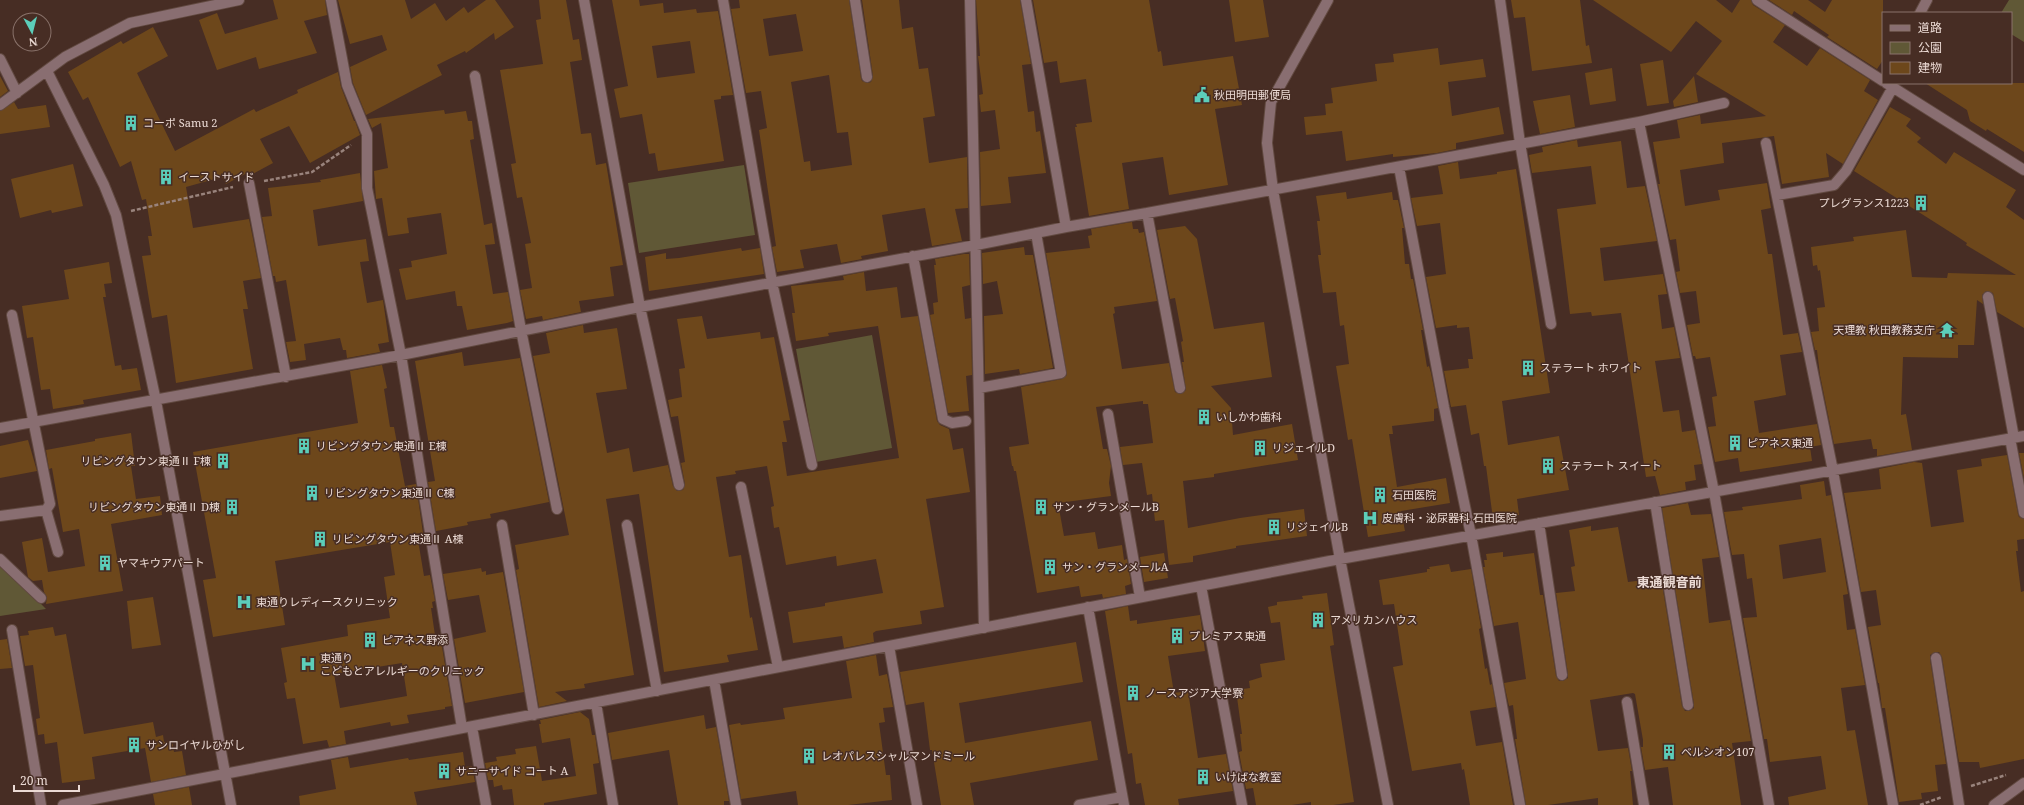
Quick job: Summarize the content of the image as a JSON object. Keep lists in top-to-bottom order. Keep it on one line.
{"districts":["東通観音前"],"places":{"public building":["秋田明田郵便局"],"building":["コーポ Samu 2","イーストサイド","プレグランス1223","ステラート ホワイト","いしかわ歯科","ピアネス東通","リビングタウン東通Ⅱ E棟","リジェイルD","リビングタウン東通Ⅱ F棟","ステラート スイート","リビングタウン東通Ⅱ C棟","石田医院","リビングタウン東通Ⅱ D棟","サン・グランメールB","リジェイルB","リビングタウン東通Ⅱ A棟","ヤマキウアパート","サン・グランメールA","アメリカンハウス","プレミアス東通","ピアネス野添","ノースアジア大学寮","サンロイヤルひがし","ベルシオン107","レオパレスシャルマンドミール","サニーサイド コート A","いけばな教室"],"temple":["天理教 秋田教務支庁"],"hospital":["皮膚科・泌尿器科 石田医院","東通りレディースクリニック","東通り こどもとアレルギーのクリニック"]},"legend":["道路","公園","建物"],"scale_bar":"20 m","north":"bottom"}
